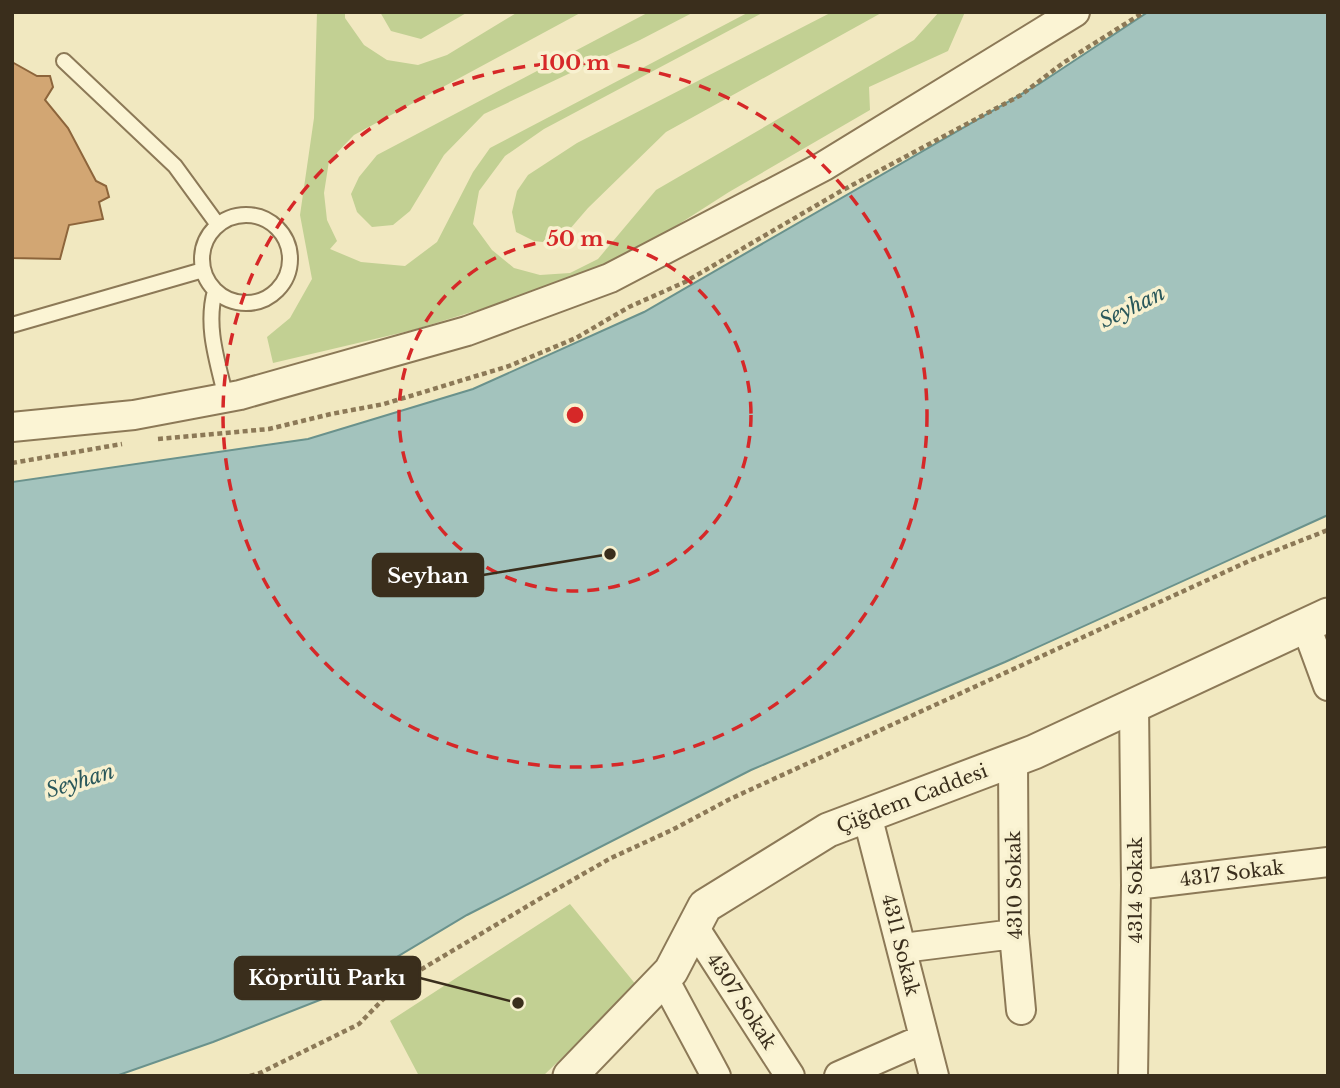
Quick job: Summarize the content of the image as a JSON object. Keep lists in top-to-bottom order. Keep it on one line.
{"streets":{"street":["Çiğdem Caddesi","4317 Sokak","4310 Sokak","4314 Sokak","4311 Sokak","4307 Sokak"]},"crossings":[["Çiğdem Caddesi","4310 Sokak"],["Çiğdem Caddesi","4314 Sokak"],["Çiğdem Caddesi","4311 Sokak"],["Çiğdem Caddesi","4307 Sokak"],["4317 Sokak","4314 Sokak"]],"water":["Seyhan"],"places":["Seyhan","Köprülü Parkı"],"rings":["100 m","50 m"]}
